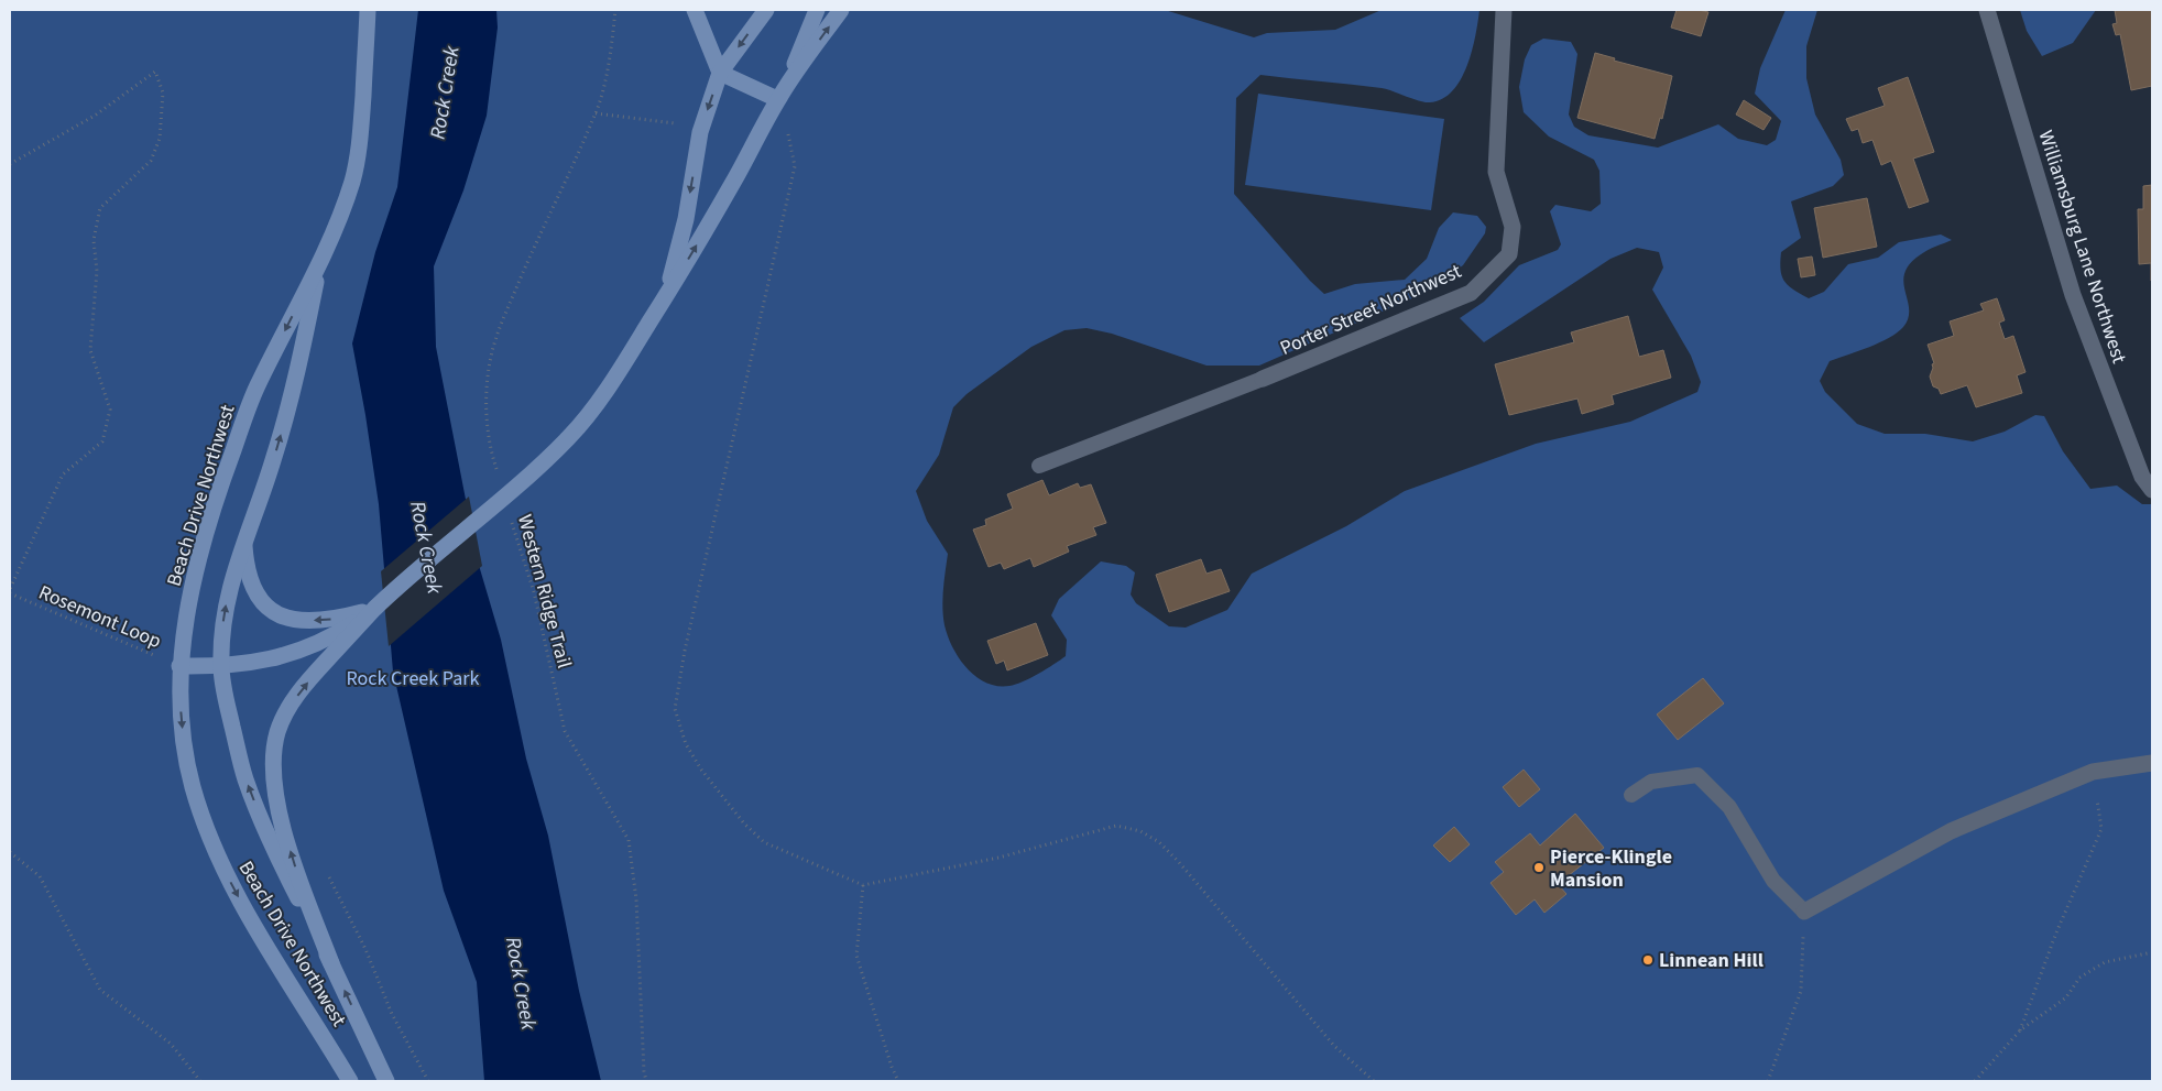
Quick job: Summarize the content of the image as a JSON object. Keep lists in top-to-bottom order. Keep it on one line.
{"streets":{"main road":["Beach Drive Northwest"],"street":["Williamsburg Lane Northwest","Porter Street Northwest"],"path":["Western Ridge Trail","Rosemont Loop"]},"crossings":[["Beach Drive Northwest","Rosemont Loop"]],"water":["Rock Creek"],"parks":["Rock Creek Park"],"places":["Pierce-Klingle Mansion","Linnean Hill"]}
